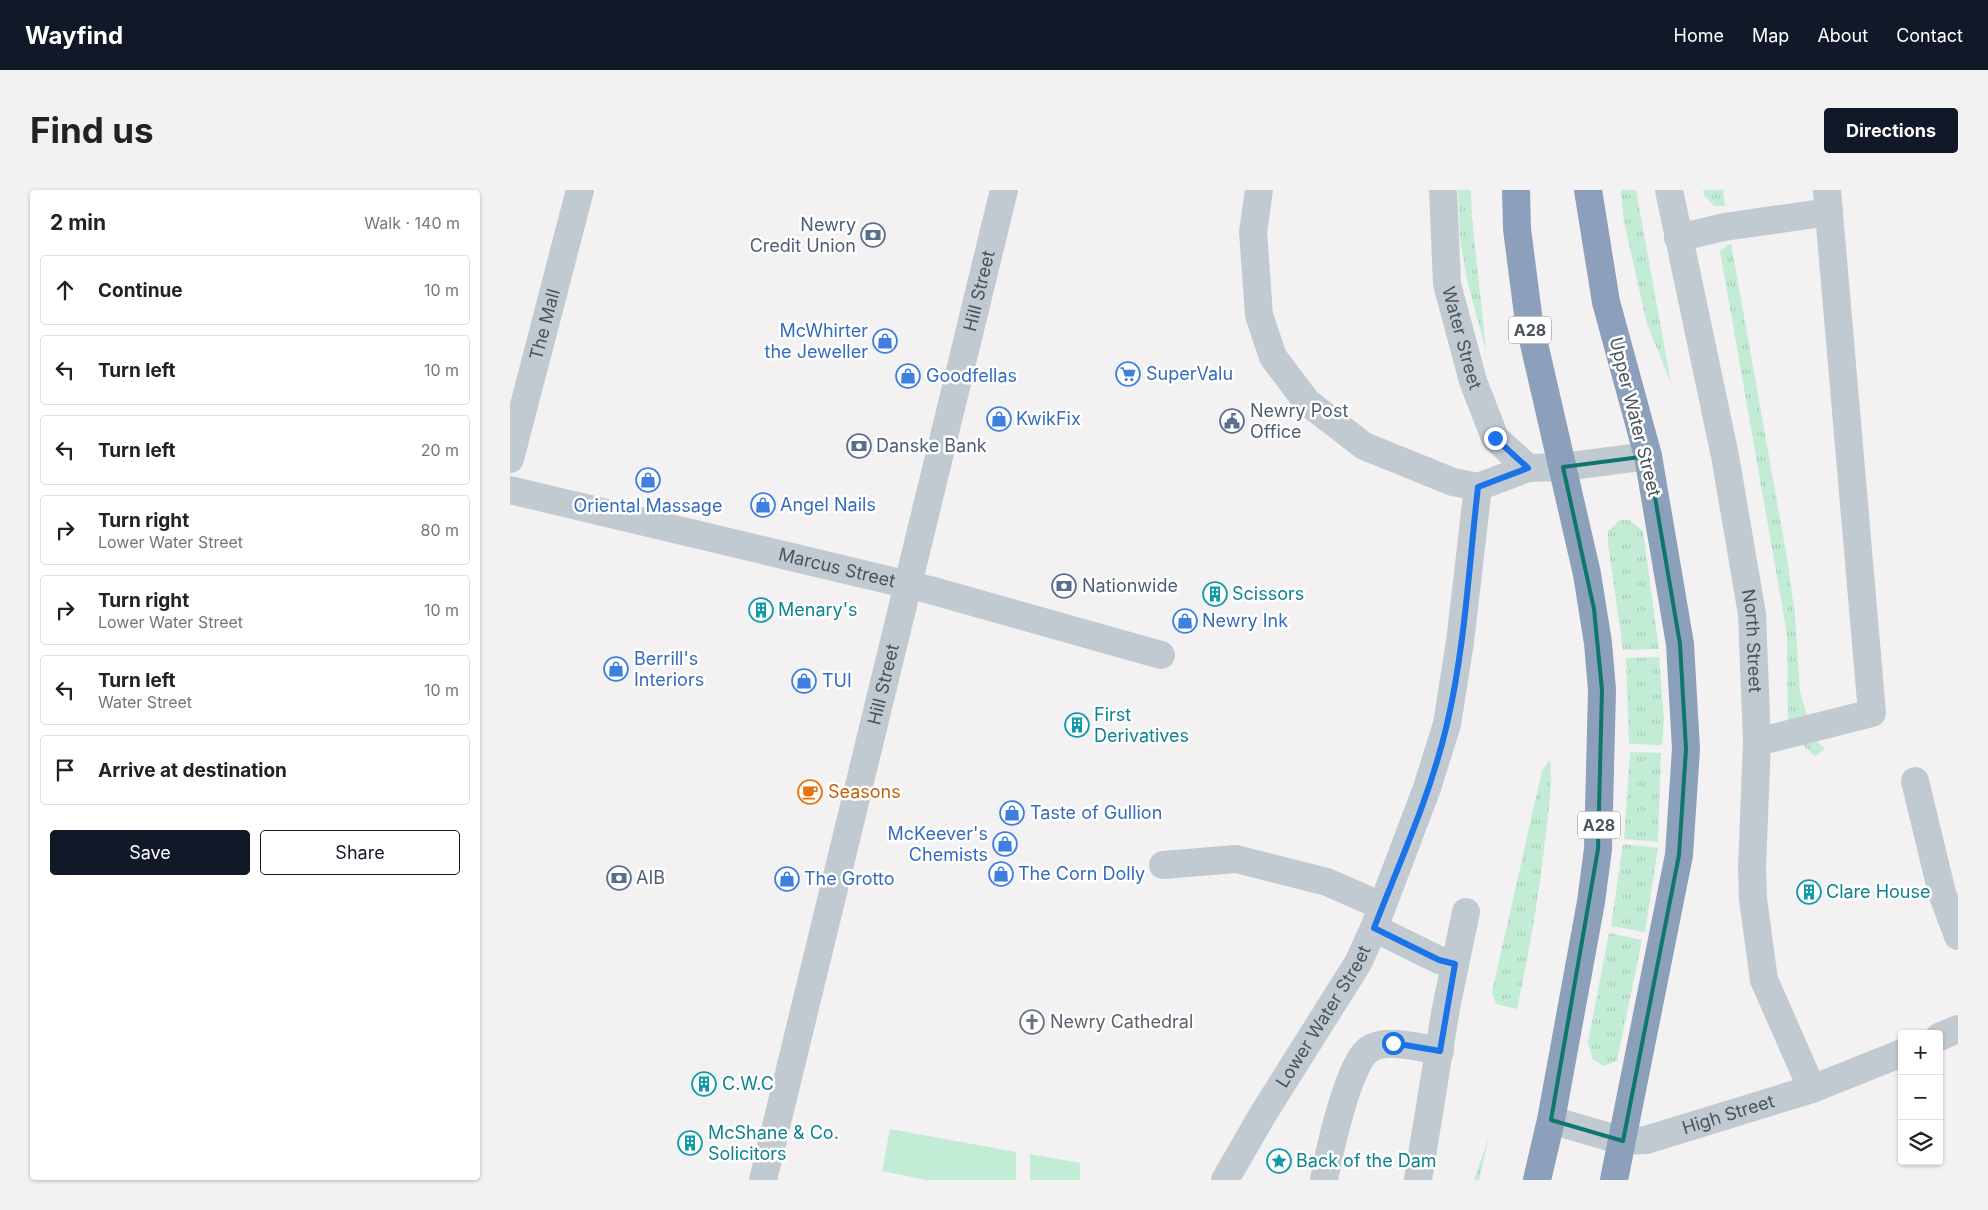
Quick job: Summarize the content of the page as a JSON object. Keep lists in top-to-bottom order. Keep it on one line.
{"streets":{"highway":["A28","Upper Water Street"],"street":["Hill Street","The Mall","Water Street","Marcus Street","North Street","Lower Water Street","High Street"]},"crossings":[["Hill Street","Marcus Street"],["A28","High Street"],["Upper Water Street","High Street"],["North Street","High Street"]],"places":{"bank":["Newry Credit Union","Danske Bank","Nationwide","AIB"],"shop":["McWhirter the Jeweller","Goodfellas","KwikFix","Oriental Massage","Angel Nails","Newry Ink","Berrill's Interiors","TUI","Taste of Gullion","McKeever's Chemists","The Corn Dolly","The Grotto"],"supermarket":["SuperValu"],"public building":["Newry Post Office"],"building":["Scissors","Menary's","First Derivatives","Clare House","C.W.C","McShane & Co. Solicitors"],"cafe":["Seasons"],"church":["Newry Cathedral"],"place":["Back of the Dam"]},"page":{"header":"Wayfind","nav":["Home","Map","About","Contact"],"buttons":["Directions",["Save","Share"]],"title":"Find us","heading":["2 min","Walk · 140 m"],"list":[["Continue","10 m"],["Turn left","10 m"],["Turn left","20 m"],["Turn right","Lower Water Street","80 m"],["Turn right","Lower Water Street","10 m"],["Turn left","Water Street","10 m"],"Arrive at destination"],"map_buttons":["+","−"]}}
